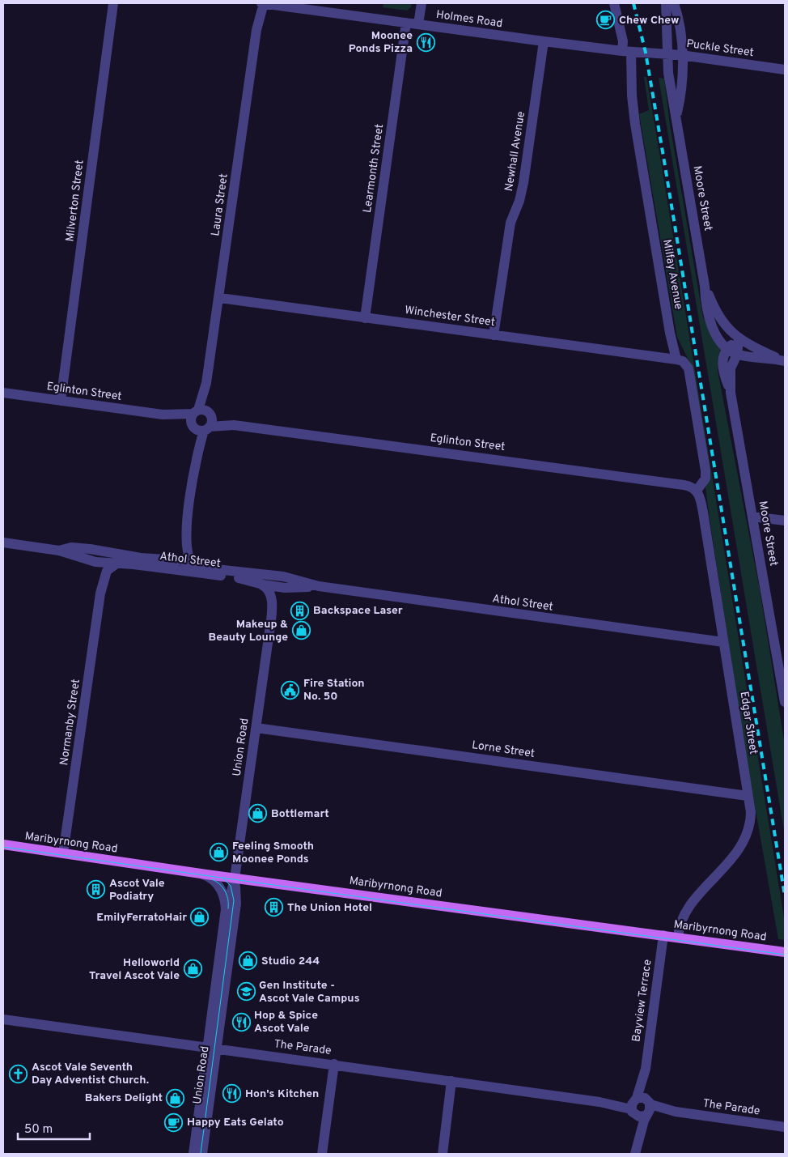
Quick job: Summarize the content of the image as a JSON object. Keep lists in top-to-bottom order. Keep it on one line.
{"streets":{"main road":["Maribyrnong Road"],"street":["Holmes Road","Puckle Street","Newhall Avenue","Learmonth Street","Moore Street","Milverton Street","Laura Street","Milfay Avenue","Winchester Street","Eglinton Street","Athol Street","Normanby Street","Edgar Street","Union Road","Lorne Street","Bayview Terrace","The Parade"]},"crossings":[["Holmes Road","Puckle Street"],["Holmes Road","Newhall Avenue"],["Holmes Road","Learmonth Street"],["Holmes Road","Laura Street"],["Holmes Road","Milfay Avenue"],["Puckle Street","Moore Street"],["Newhall Avenue","Winchester Street"],["Learmonth Street","Winchester Street"],["Milverton Street","Eglinton Street"],["Laura Street","Winchester Street"],["Laura Street","Eglinton Street"],["Laura Street","Athol Street"],["Milfay Avenue","Winchester Street"],["Milfay Avenue","Eglinton Street"],["Milfay Avenue","Edgar Street"],["Eglinton Street","Edgar Street"],["Athol Street","Normanby Street"],["Athol Street","Edgar Street"],["Athol Street","Union Road"],["Normanby Street","Maribyrnong Road"],["Edgar Street","Lorne Street"],["Edgar Street","Maribyrnong Road"],["Union Road","Lorne Street"],["Union Road","Maribyrnong Road"],["Union Road","The Parade"],["Maribyrnong Road","Bayview Terrace"],["Bayview Terrace","The Parade"]],"places":{"cafe":["Chew Chew","Happy Eats Gelato"],"restaurant":["Moonee Ponds Pizza","Hop & Spice Ascot Vale","Hon's Kitchen"],"building":["Backspace Laser","Ascot Vale Podiatry","The Union Hotel"],"shop":["Makeup & Beauty Lounge","Bottlemart","Feeling Smooth Moonee Ponds","EmilyFerratoHair","Studio 244","Helloworld Travel Ascot Vale","Bakers Delight"],"public building":["Fire Station No. 50"],"school or university":["Gen Institute - Ascot Vale Campus"],"church":["Ascot Vale Seventh Day Adventist Church."]},"scale_bar":"50 m"}
